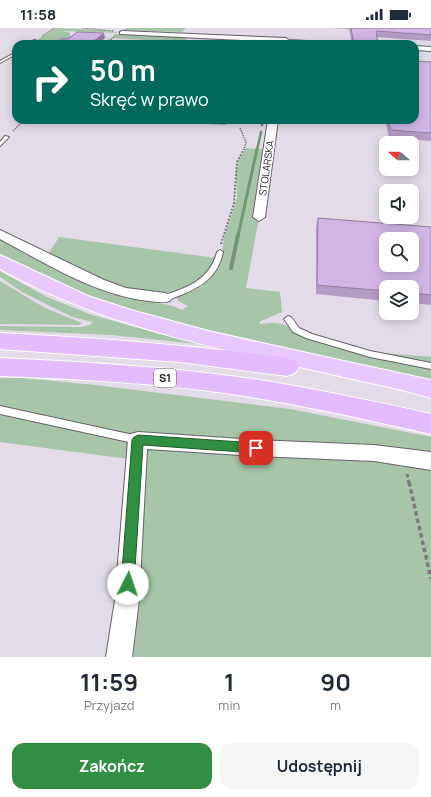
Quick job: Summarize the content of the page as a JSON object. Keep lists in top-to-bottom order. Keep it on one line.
{"streets":{"highway":["S1"],"street":["STOLARSKA"]},"north":"left","page":{"status":"11:58","turn":["50 m","Skręć w prawo"],"eta":["11:59","Przyjazd","1","min","90","m"],"buttons":["Zakończ","Udostępnij"]}}
